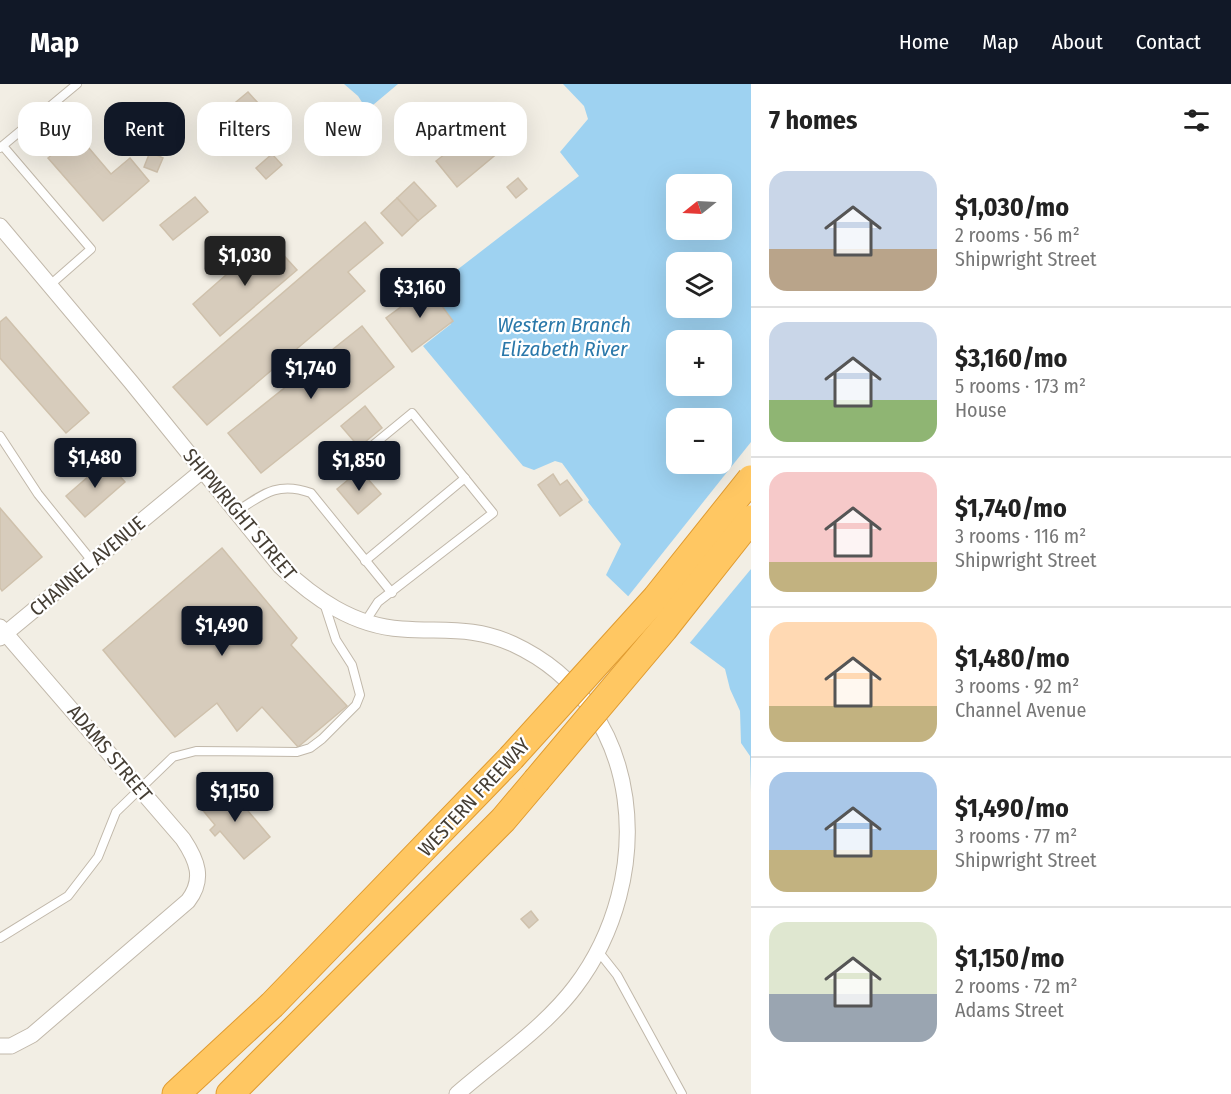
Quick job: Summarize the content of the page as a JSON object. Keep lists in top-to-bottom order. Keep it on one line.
{"streets":{"highway":["WESTERN FREEWAY"],"street":["SHIPWRIGHT STREET","CHANNEL AVENUE","ADAMS STREET"]},"crossings":[["SHIPWRIGHT STREET","CHANNEL AVENUE"],["CHANNEL AVENUE","ADAMS STREET"]],"water":["Western Branch Elizabeth River"],"north":"left","page":{"header":"Map","nav":["Home","Map","About","Contact"],"heading":"7 homes","chip":["Buy","Rent","Filters","New","Apartment"],"list":[{"name":"$1,030/mo","note":"2 rooms · 56 m² · Shipwright Street"},{"name":"$3,160/mo","note":"5 rooms · 173 m² · House"},{"name":"$1,740/mo","note":"3 rooms · 116 m² · Shipwright Street"},{"name":"$1,480/mo","note":"3 rooms · 92 m² · Channel Avenue"},{"name":"$1,490/mo","note":"3 rooms · 77 m² · Shipwright Street"},{"name":"$1,150/mo","note":"2 rooms · 72 m² · Adams Street"}],"map_buttons":["+","−"],"price":["$1,030","$3,160","$1,740","$1,480","$1,850","$1,490","$1,150"]}}
